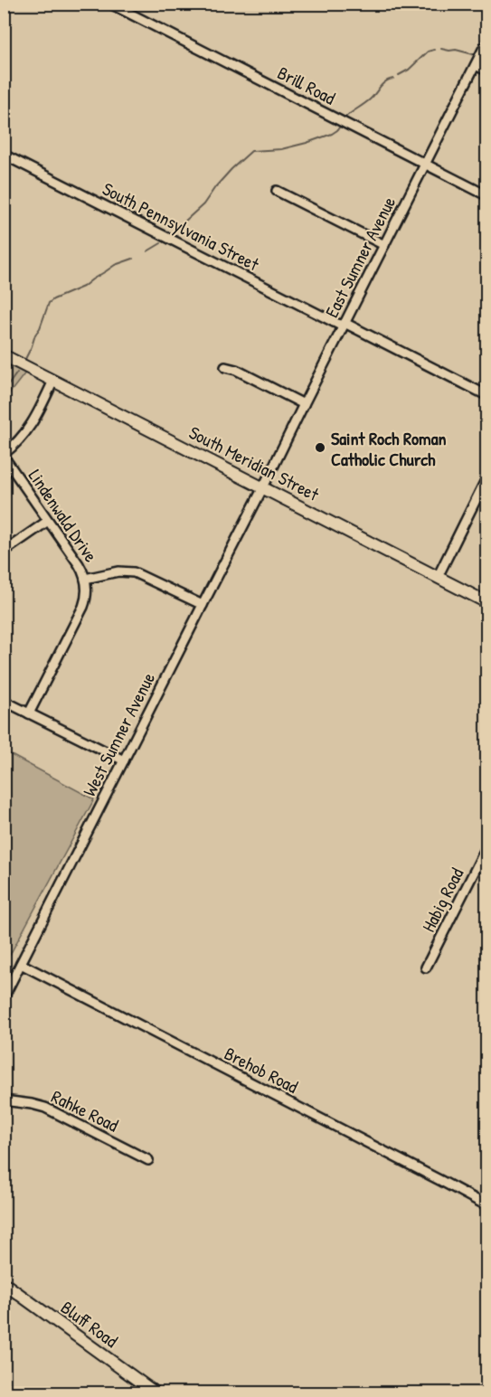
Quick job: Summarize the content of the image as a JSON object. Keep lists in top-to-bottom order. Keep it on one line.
{"streets":{"main road":["South Meridian Street","Bluff Road"],"street":["Brill Road","South Pennsylvania Street","East Sumner Avenue","Lindenwald Drive","West Sumner Avenue","Habig Road","Brehob Road","Rahke Road"]},"crossings":[["Brill Road","East Sumner Avenue"],["South Pennsylvania Street","East Sumner Avenue"],["East Sumner Avenue","South Meridian Street"],["East Sumner Avenue","West Sumner Avenue"],["South Meridian Street","West Sumner Avenue"],["West Sumner Avenue","Brehob Road"]],"places":["Saint Roch Roman Catholic Church"]}
